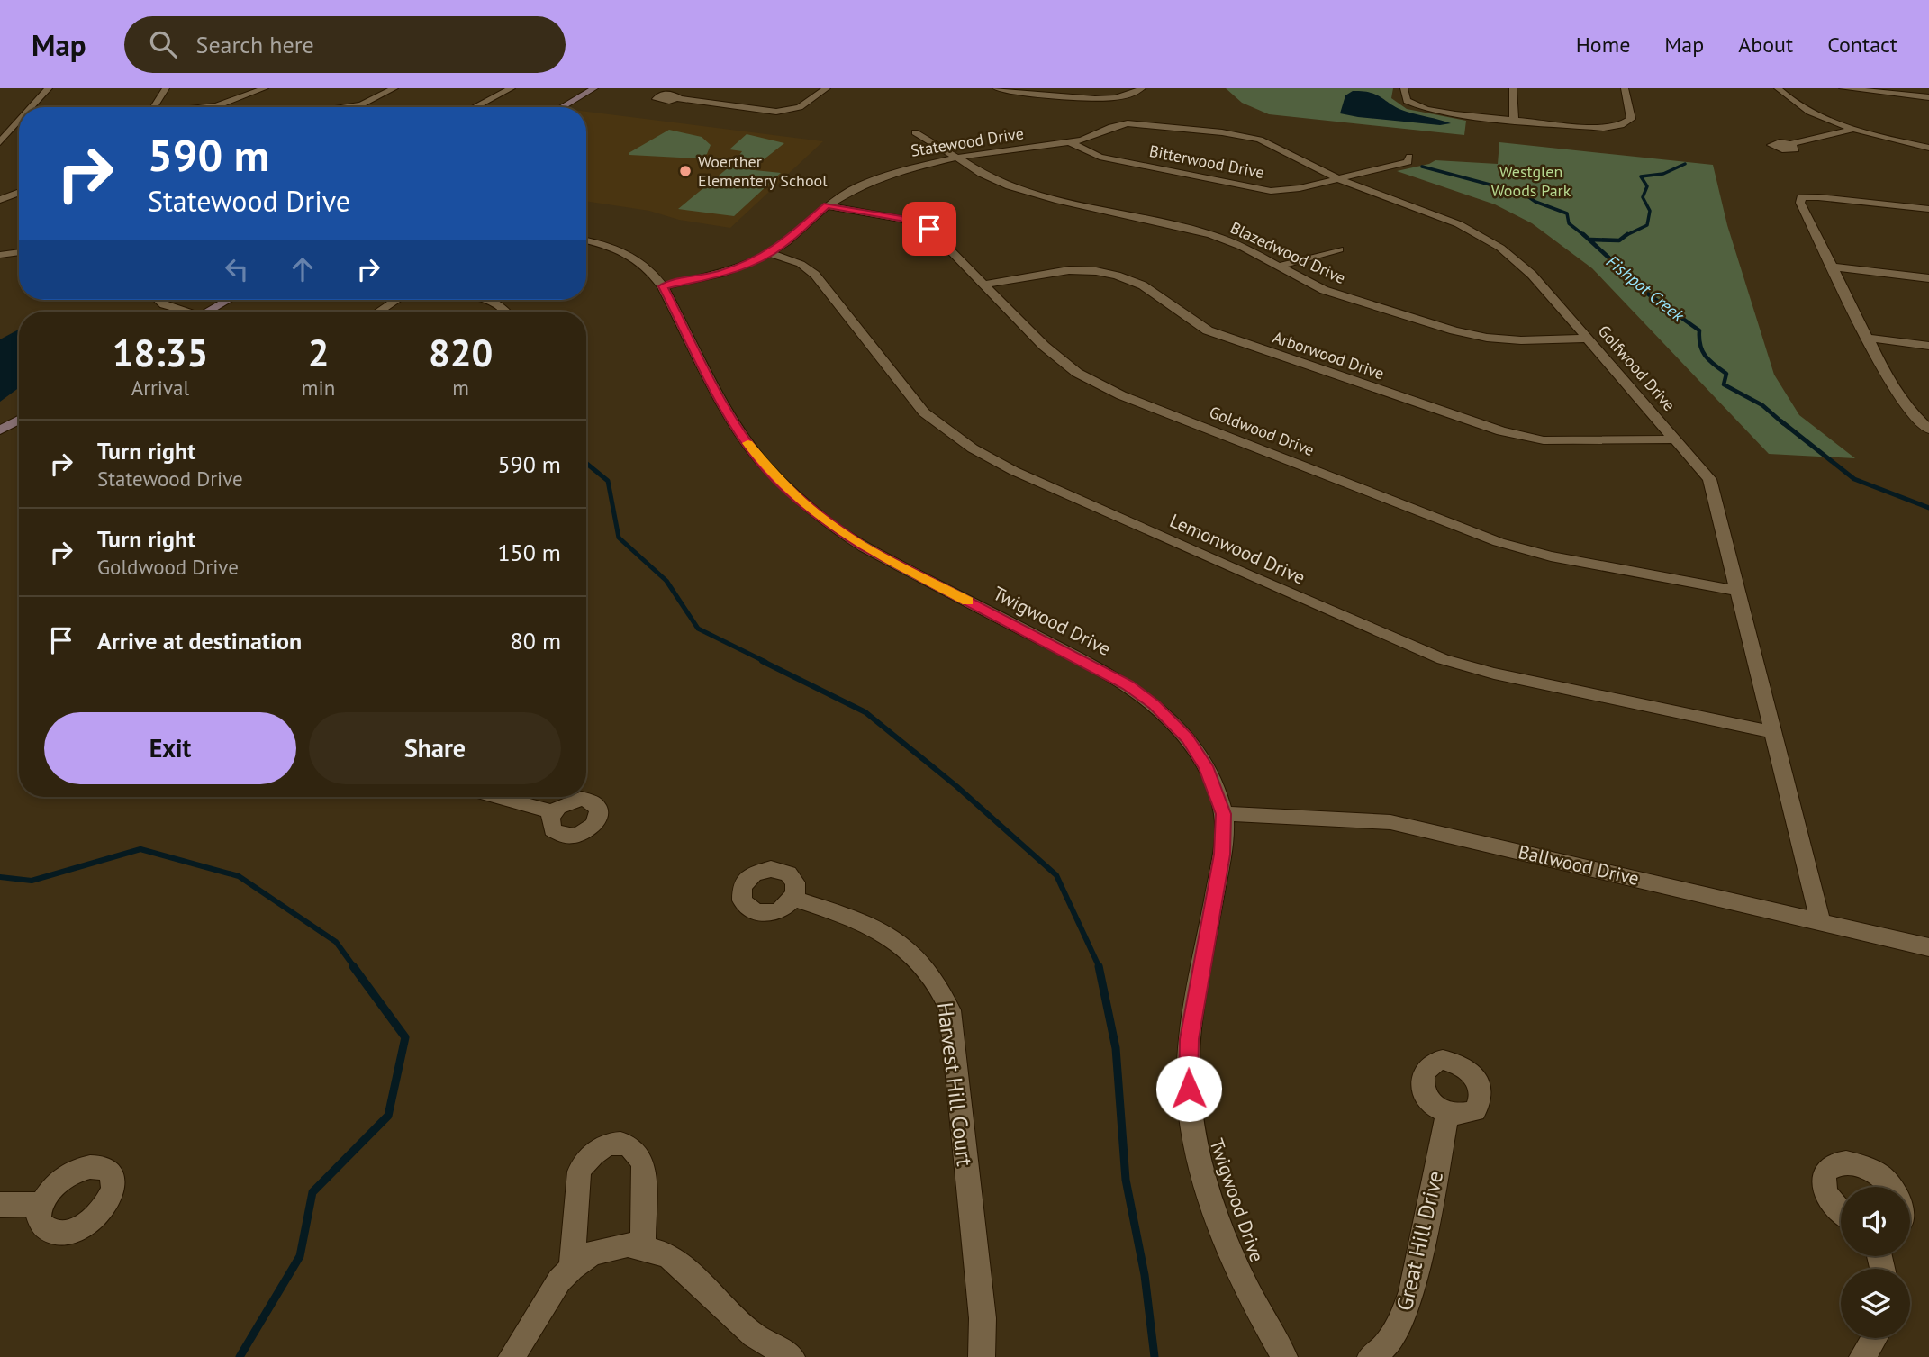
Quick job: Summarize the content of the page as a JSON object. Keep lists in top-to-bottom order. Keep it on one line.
{"streets":{"street":["Statewood Drive","Bitterwood Drive","Blazedwood Drive","Arborwood Drive","Golfwood Drive","Goldwood Drive","Lemonwood Drive","Twigwood Drive","Ballwood Drive","Harvest Hill Court","Great Hill Drive"]},"crossings":[["Statewood Drive","Bitterwood Drive"],["Statewood Drive","Blazedwood Drive"],["Statewood Drive","Golfwood Drive"],["Statewood Drive","Goldwood Drive"],["Statewood Drive","Lemonwood Drive"],["Statewood Drive","Twigwood Drive"],["Bitterwood Drive","Golfwood Drive"],["Blazedwood Drive","Golfwood Drive"],["Arborwood Drive","Golfwood Drive"],["Arborwood Drive","Goldwood Drive"],["Golfwood Drive","Goldwood Drive"],["Golfwood Drive","Lemonwood Drive"],["Golfwood Drive","Ballwood Drive"],["Twigwood Drive","Ballwood Drive"]],"water":["Fishpot Creek"],"parks":["Westglen Woods Park"],"places":["Woerther Elementery School"],"page":{"header":"Map","search":"Search here","nav":["Home","Map","About","Contact"],"turn":["590 m","Statewood Drive"],"eta":["18:35","Arrival","2","min","820","m"],"list":[{"name":"Turn right","note":"Statewood Drive","value":"590 m"},{"name":"Turn right","note":"Goldwood Drive","value":"150 m"},{"name":"Arrive at destination","value":"80 m"}],"buttons":["Exit","Share"]}}
